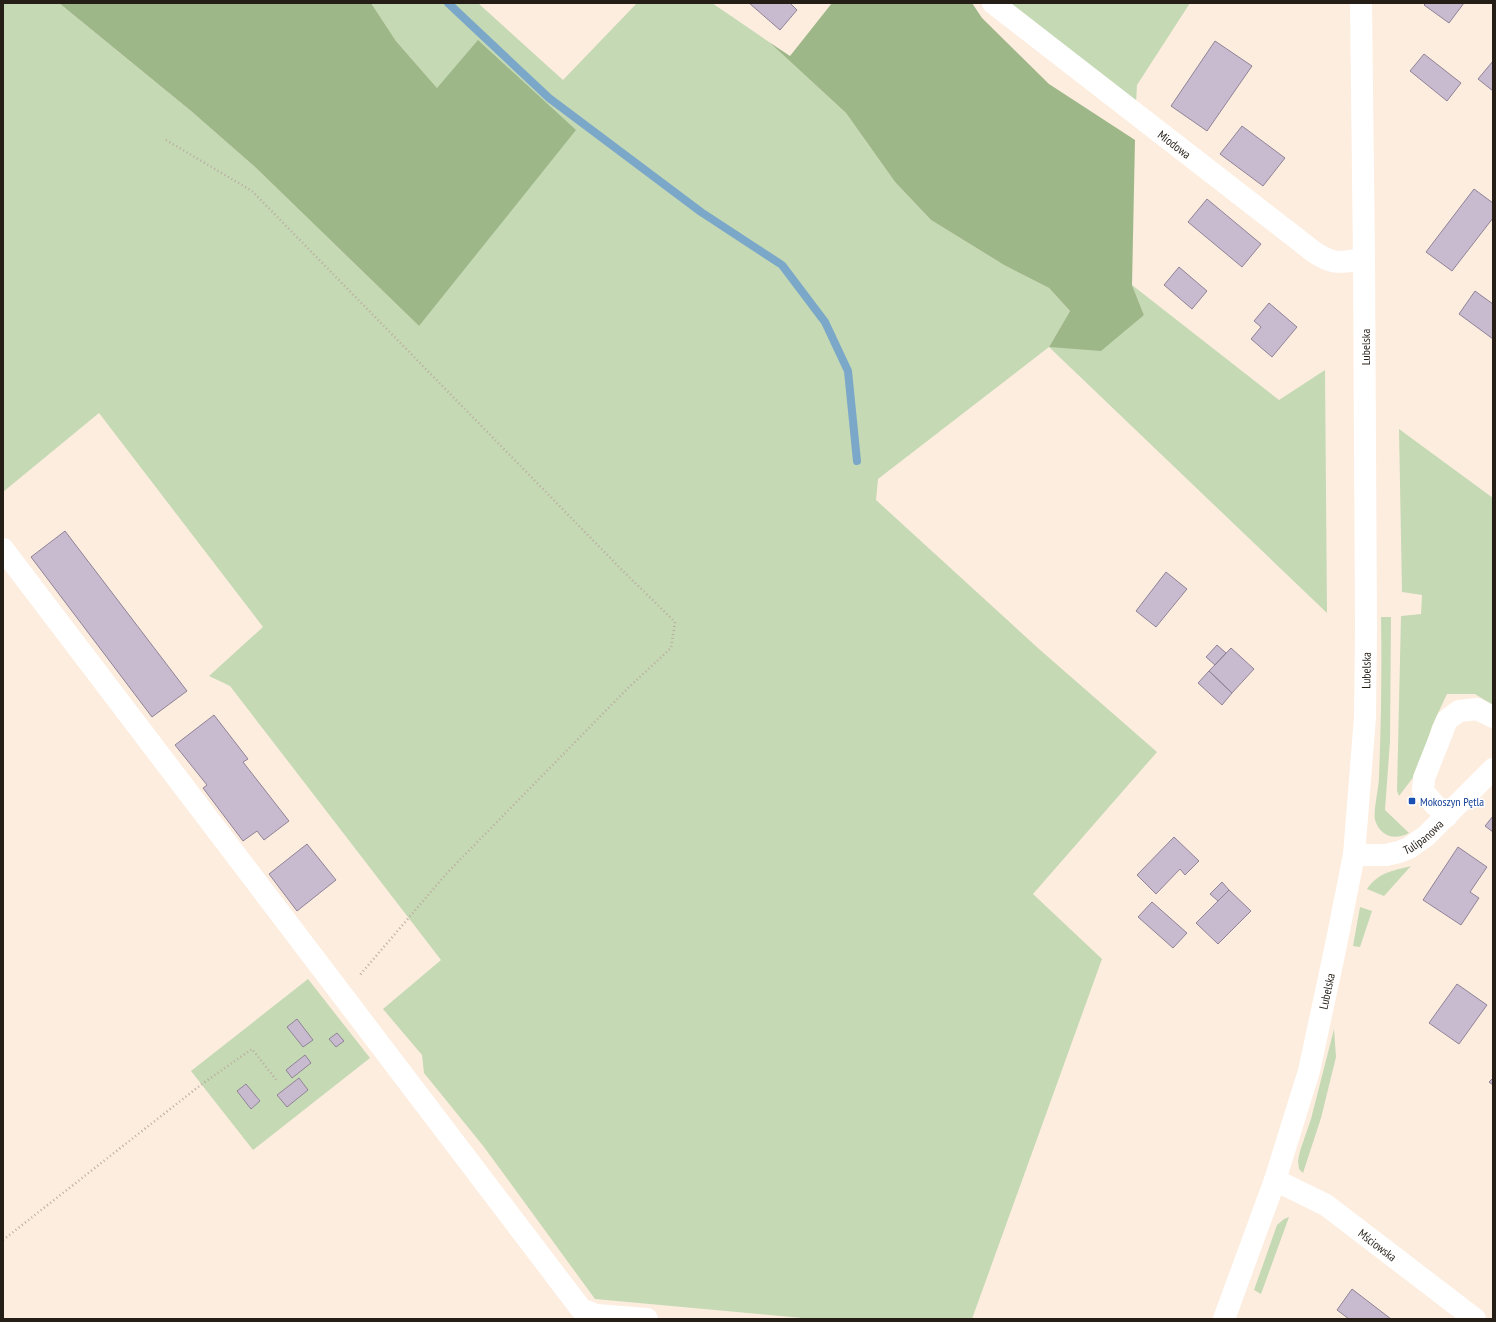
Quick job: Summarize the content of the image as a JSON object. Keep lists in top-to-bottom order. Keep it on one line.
{"streets":{"street":["Miodowa","Lubelska","Tulipanowa","Mściowska"]},"crossings":[["Miodowa","Lubelska"],["Lubelska","Tulipanowa"],["Lubelska","Mściowska"]],"places":{"transit":["Mokoszyn Pętla"]}}
